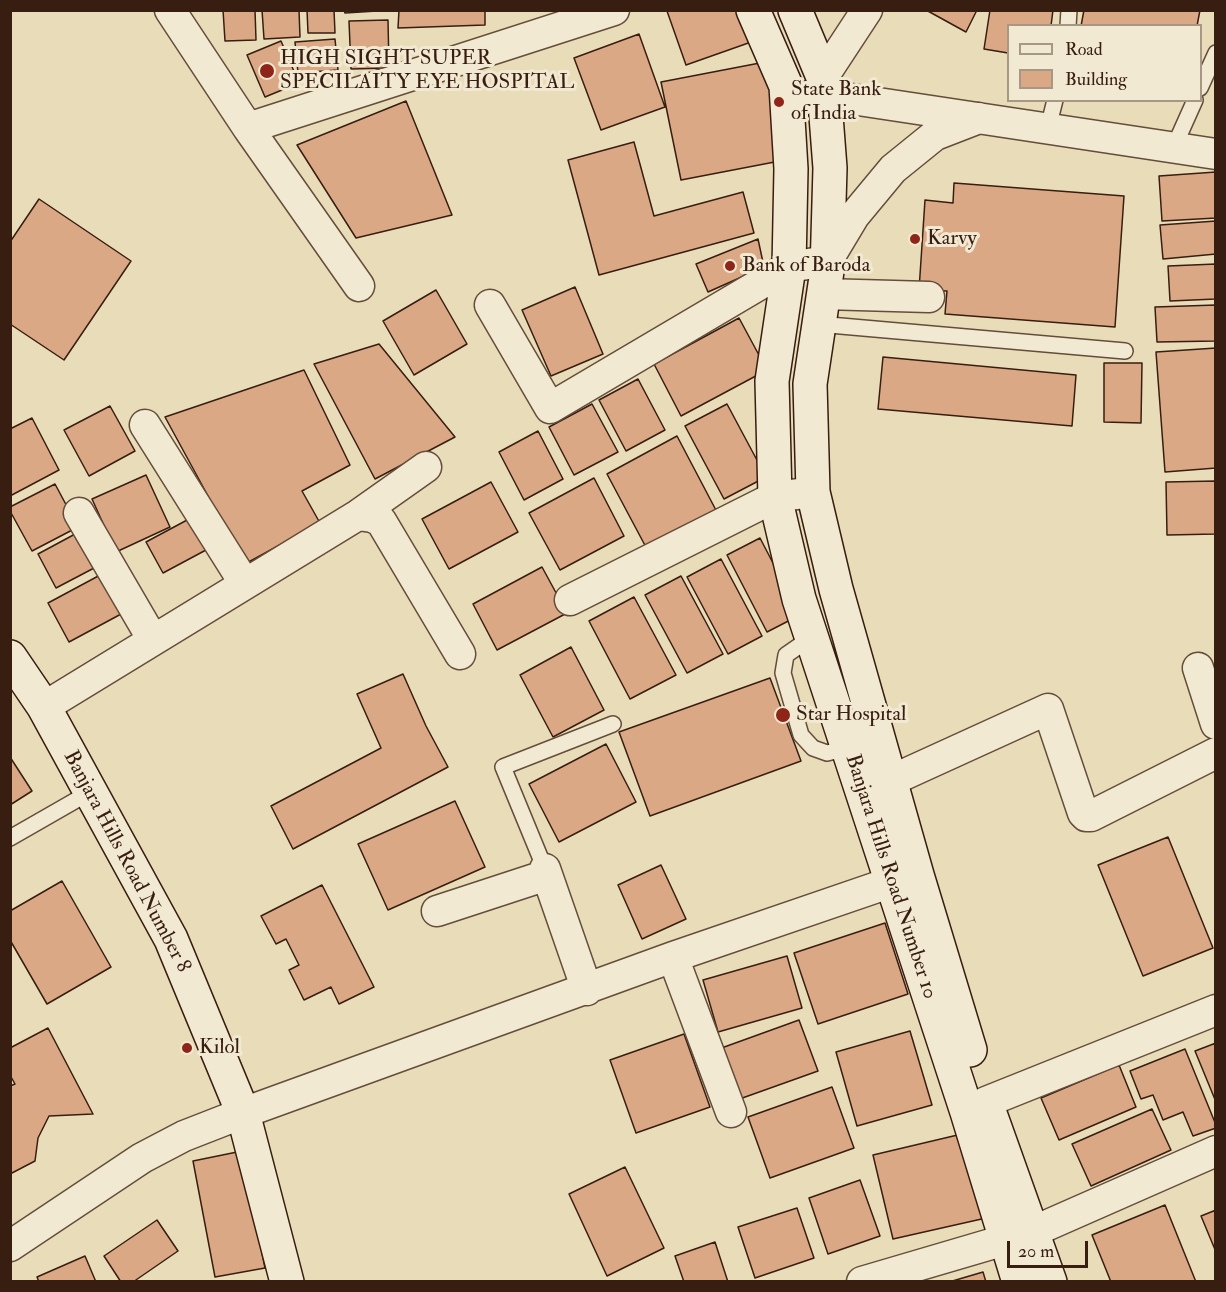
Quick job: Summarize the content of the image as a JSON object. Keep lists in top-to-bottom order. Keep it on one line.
{"streets":{"main road":["Banjara Hills Road Number 8","Banjara Hills Road Number 10"]},"places":["HIGH SIGHT SUPER SPECILAITY EYE HOSPITAL","State Bank of India","Karvy","Bank of Baroda","Star Hospital","Kilol"],"legend":["Road","Building"],"scale_bar":"20 m"}
